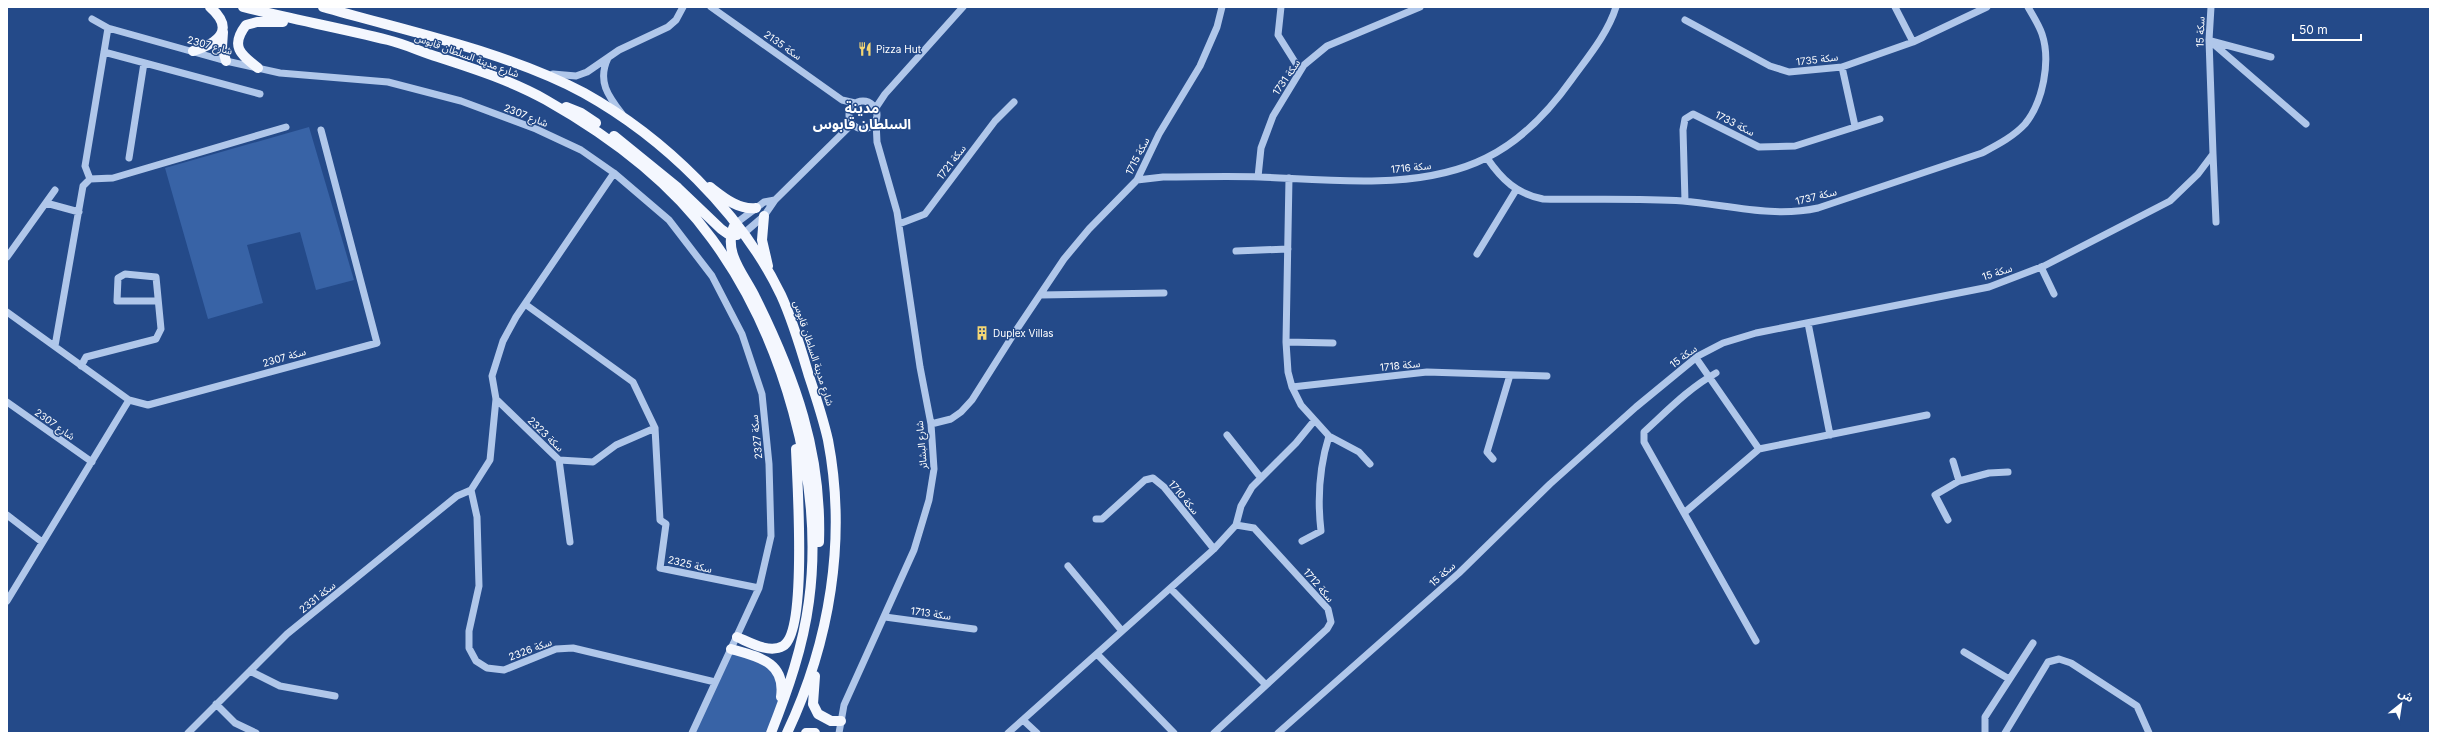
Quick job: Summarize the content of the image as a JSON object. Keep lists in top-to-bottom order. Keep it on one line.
{"streets":{"main road":["شارع مدينة السلطان قابوس"],"street":["سكة 15","2307 شارع","سكة 2135","سكة 1735","سكة 1731","سكة 1733","سكة 1715","سكة 1721","سكة 1716","سكة 1737","سكة 2307","سكة 1718","سكة 2323","سكة 2327","شارع البشائر","سكة 1710","سكة 2325","سكة 1712","سكة 2331","سكة 1713","سكة 2326"]},"crossings":[["2307 شارع","سكة 2327"],["سكة 2135","شارع البشائر"],["سكة 1731","سكة 1716"],["سكة 1733","سكة 1737"],["سكة 1715","سكة 1716"],["سكة 1715","شارع البشائر"],["سكة 1721","شارع البشائر"],["سكة 1716","سكة 1737"],["سكة 2323","سكة 2325"],["سكة 2327","سكة 2325"],["سكة 2327","سكة 2326"],["شارع البشائر","سكة 1713"],["سكة 2331","سكة 2326"]],"districts":["مدينة السلطان قابوس"],"places":{"restaurant":["Pizza Hut"],"building":["Duplex Villas"]},"scale_bar":"50 m","north":"top right"}
